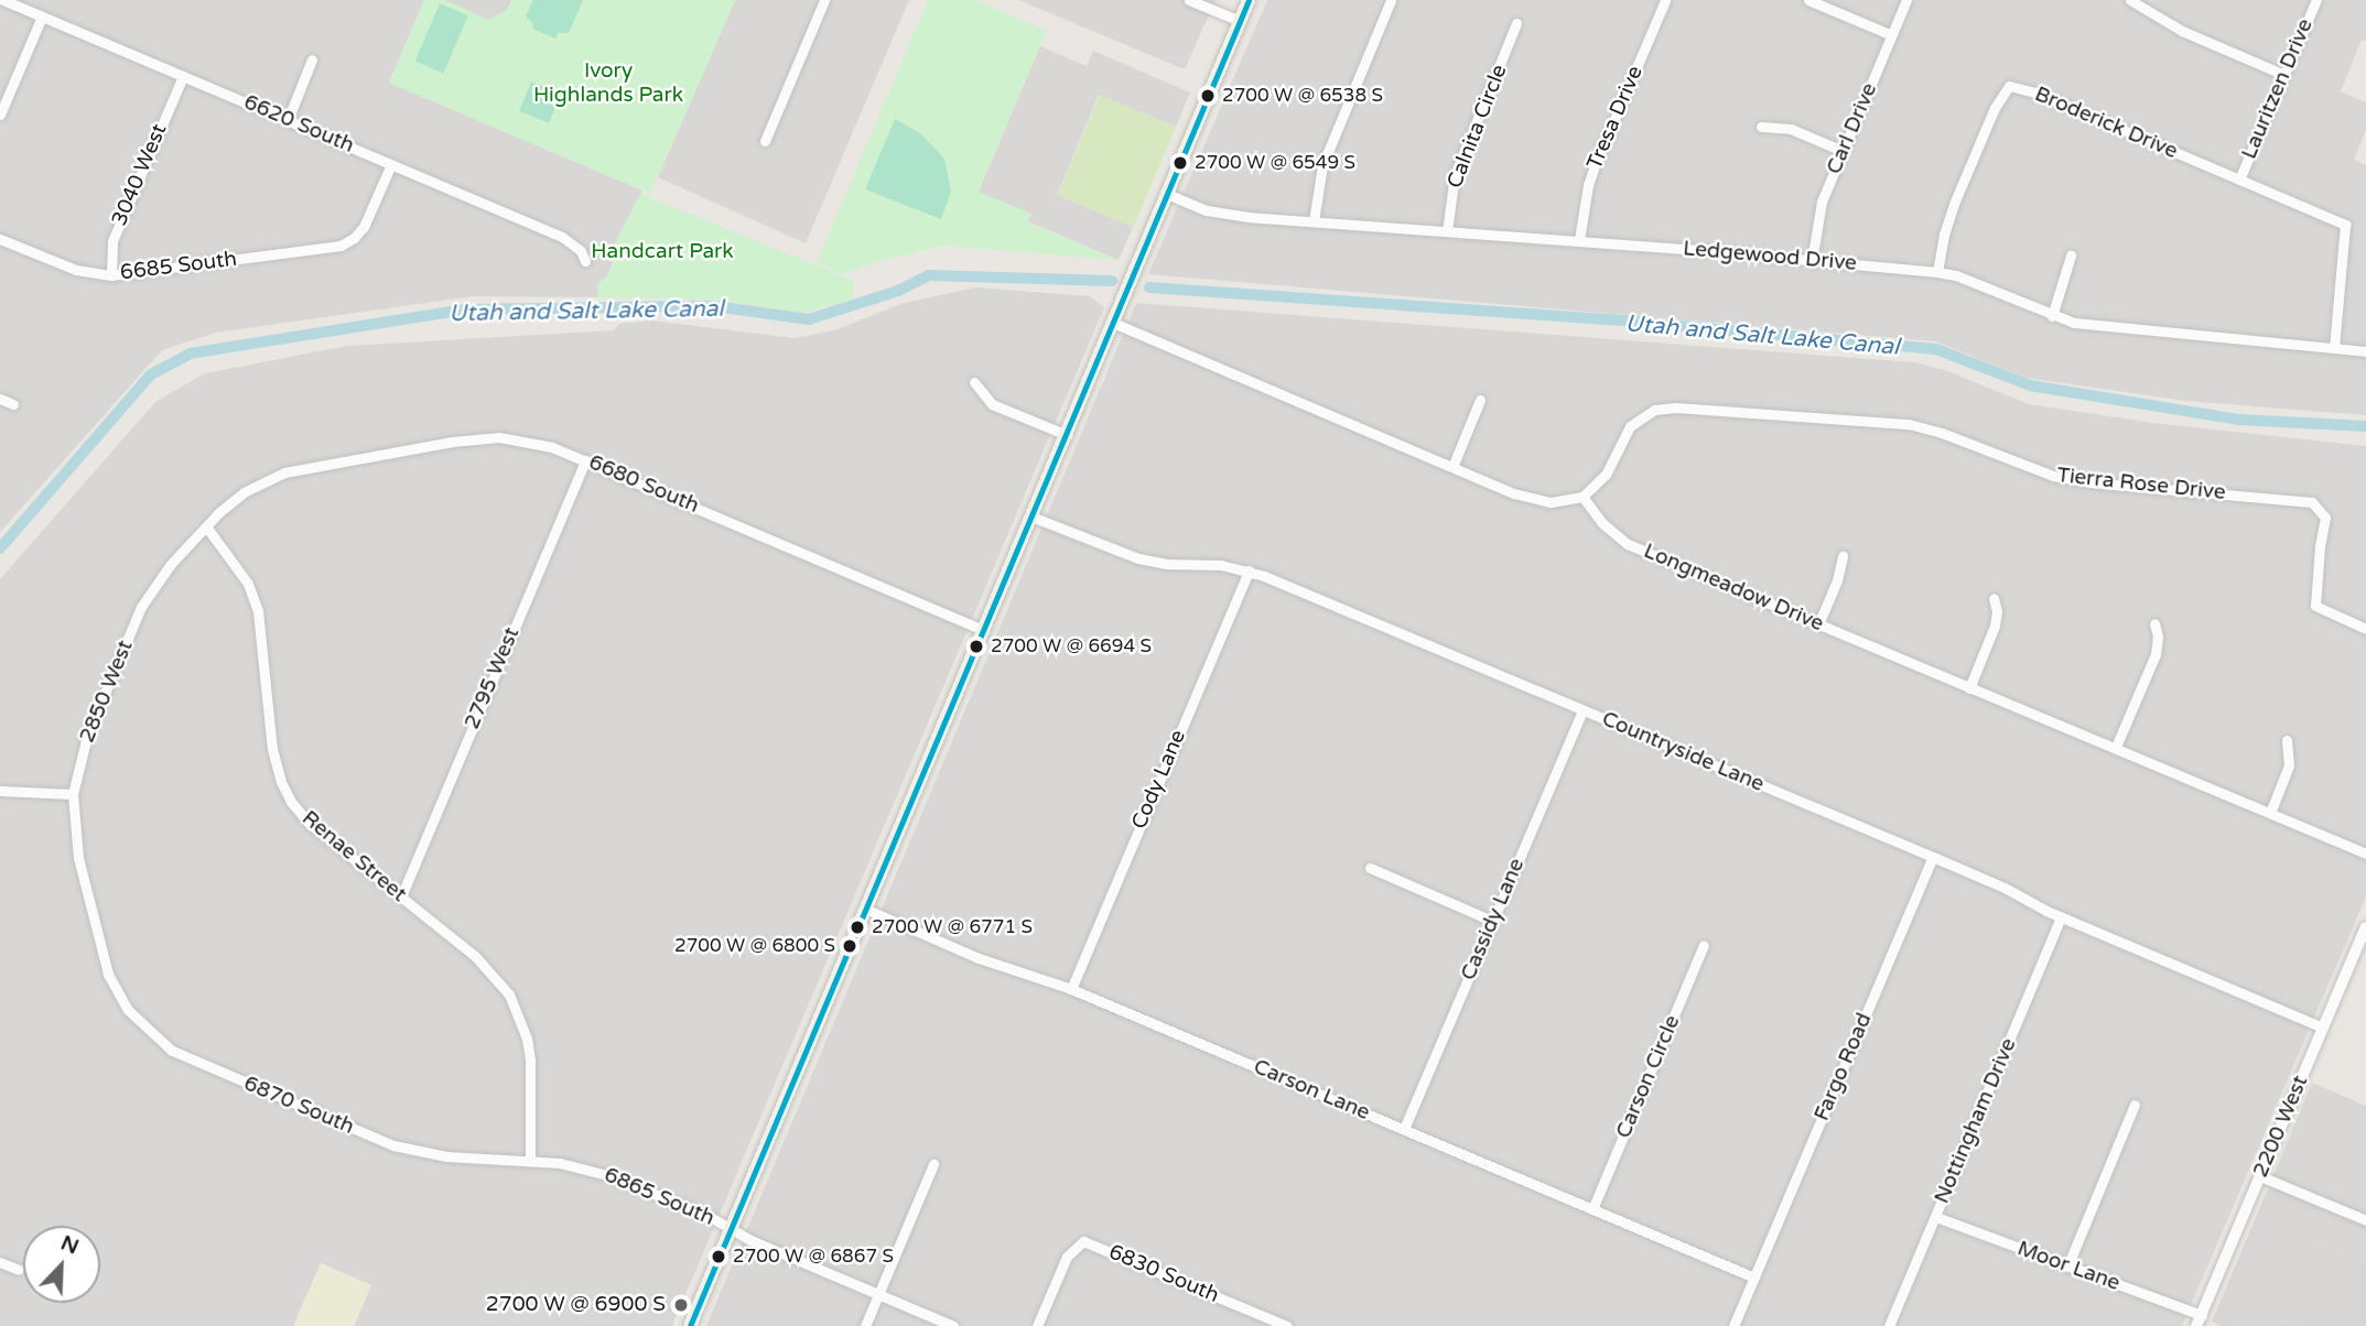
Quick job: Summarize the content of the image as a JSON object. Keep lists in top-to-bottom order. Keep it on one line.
{"streets":{"street":["Lauritzen Drive","Tresa Drive","Broderick Drive","6620 South","Calnita Circle","Carl Drive","3040 West","Ledgewood Drive","6685 South","6680 South","Tierra Rose Drive","Longmeadow Drive","2795 West","2850 West","Countryside Lane","Cody Lane","Renae Street","Cassidy Lane","Fargo Road","Carson Circle","Carson Lane","6870 South","Nottingham Drive","2200 West","6865 South","Moor Lane","6830 South"]},"crossings":[["Lauritzen Drive","Broderick Drive"],["Tresa Drive","Ledgewood Drive"],["Broderick Drive","Ledgewood Drive"],["6620 South","3040 West"],["6620 South","6685 South"],["Calnita Circle","Ledgewood Drive"],["Carl Drive","Ledgewood Drive"],["3040 West","6685 South"],["6680 South","2795 West"],["6680 South","2850 West"],["Tierra Rose Drive","Longmeadow Drive"],["2795 West","Renae Street"],["2850 West","Renae Street"],["2850 West","6870 South"],["Countryside Lane","Cody Lane"],["Countryside Lane","Cassidy Lane"],["Countryside Lane","Fargo Road"],["Countryside Lane","Nottingham Drive"],["Countryside Lane","2200 West"],["Cody Lane","Carson Lane"],["Renae Street","6870 South"],["Renae Street","6865 South"],["Cassidy Lane","Carson Lane"],["Fargo Road","Carson Lane"],["Carson Circle","Carson Lane"],["6870 South","6865 South"],["Nottingham Drive","Moor Lane"],["2200 West","Moor Lane"]],"water":["Utah and Salt Lake Canal"],"parks":["Ivory Highlands Park","Handcart Park"],"places":["2700 W @ 6538 S","2700 W @ 6549 S","2700 W @ 6694 S","2700 W @ 6771 S","2700 W @ 6800 S","2700 W @ 6867 S","2700 W @ 6900 S"],"north":"top right"}
